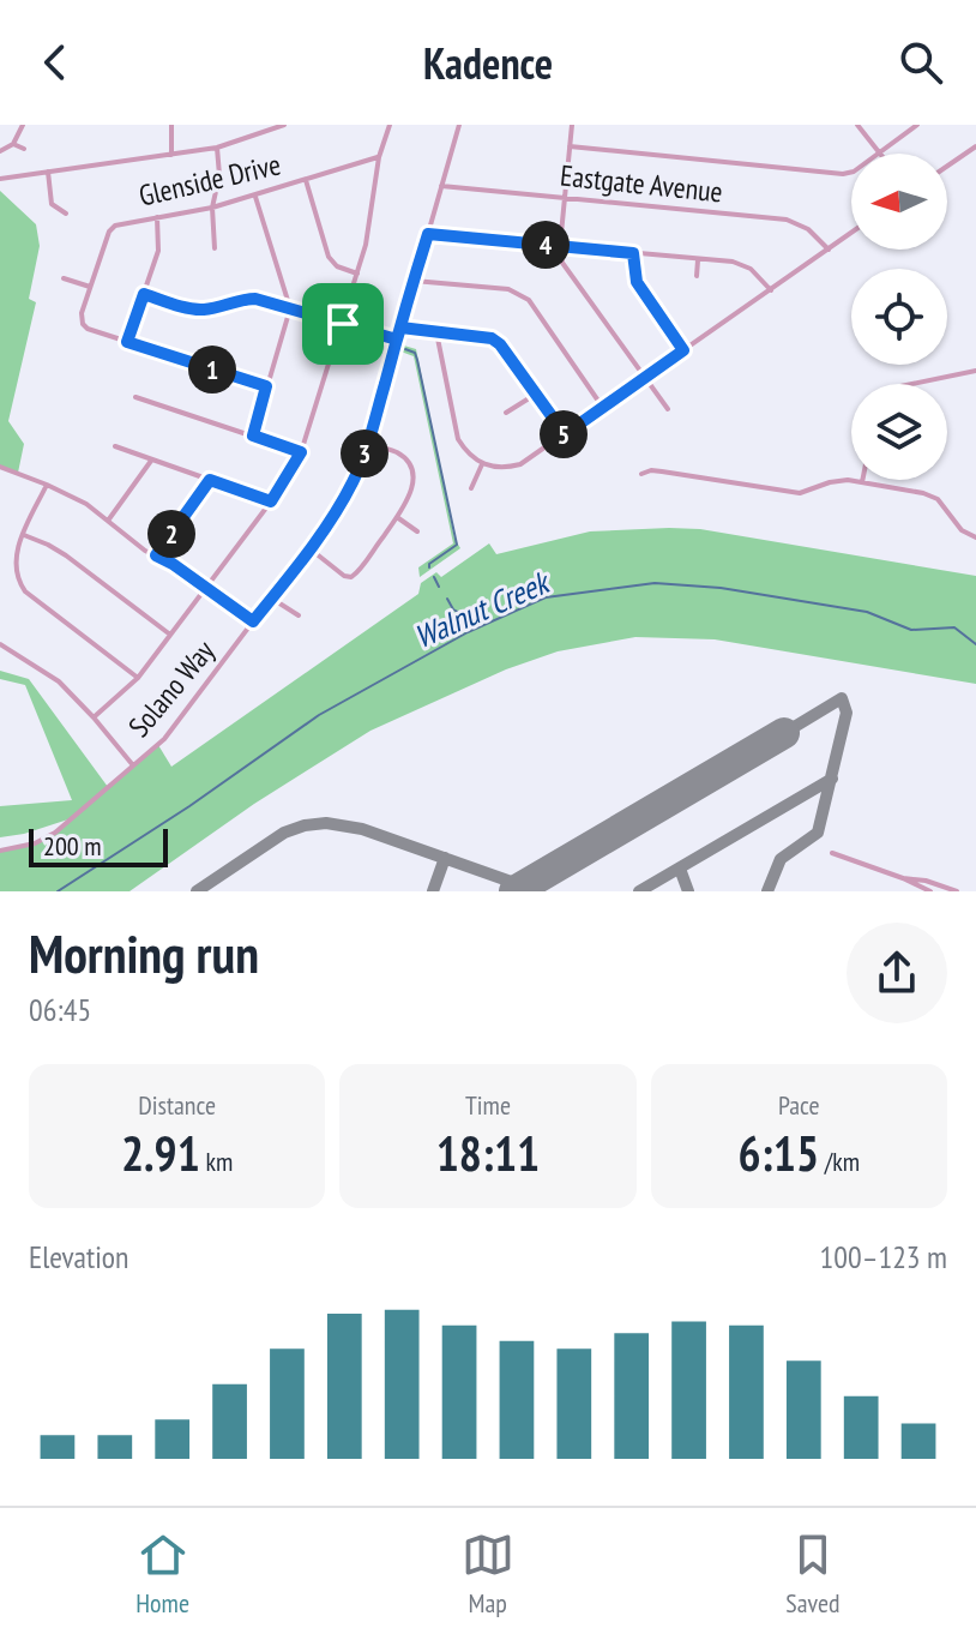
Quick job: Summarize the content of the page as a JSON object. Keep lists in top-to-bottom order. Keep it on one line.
{"streets":{"street":["Glenside Drive","Eastgate Avenue","Solano Way"]},"crossings":[["Eastgate Avenue","Solano Way"]],"water":["Walnut Creek"],"scale_bar":"200 m","north":"left","page":{"header":"Kadence","pins":["4","1","5","3","2"],"scale":"200 m","heading":["Morning run","06:45"],"stats":[["Distance","2.91 km"],["Time","18:11"],["Pace","6:15 /km"]],"chart":["Elevation","100–123 m"],"tabs":["Home","Map","Saved"]}}
